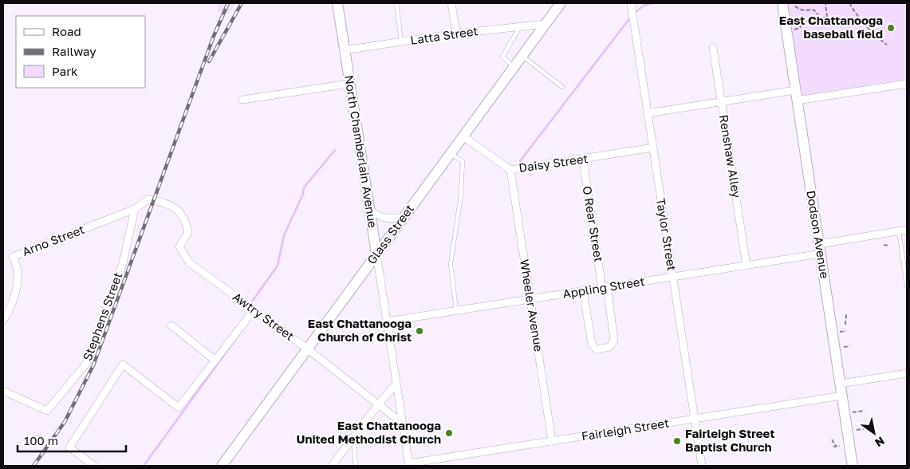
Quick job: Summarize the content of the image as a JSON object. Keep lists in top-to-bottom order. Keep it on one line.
{"streets":{"street":["Latta Street","North Chamberlain Avenue","Renshaw Alley","Daisy Street","O Rear Street","Glass Street","Taylor Street","Dodson Avenue","Arno Street","Appling Street","Wheeler Avenue","Stephens Street","Awtry Street","Fairleigh Street"]},"crossings":[["Latta Street","North Chamberlain Avenue"],["Latta Street","Glass Street"],["North Chamberlain Avenue","Glass Street"],["North Chamberlain Avenue","Appling Street"],["North Chamberlain Avenue","Awtry Street"],["North Chamberlain Avenue","Fairleigh Street"],["Renshaw Alley","Appling Street"],["Daisy Street","O Rear Street"],["Daisy Street","Glass Street"],["Daisy Street","Taylor Street"],["Daisy Street","Wheeler Avenue"],["O Rear Street","Appling Street"],["Glass Street","Awtry Street"],["Taylor Street","Appling Street"],["Taylor Street","Fairleigh Street"],["Dodson Avenue","Appling Street"],["Dodson Avenue","Fairleigh Street"],["Arno Street","Stephens Street"],["Arno Street","Awtry Street"],["Appling Street","Wheeler Avenue"],["Wheeler Avenue","Fairleigh Street"]],"places":["East Chattanooga baseball field","East Chattanooga Church of Christ","East Chattanooga United Methodist Church","Fairleigh Street Baptist Church"],"legend":["Road","Railway","Park"],"scale_bar":"100 m","north":"bottom right"}
